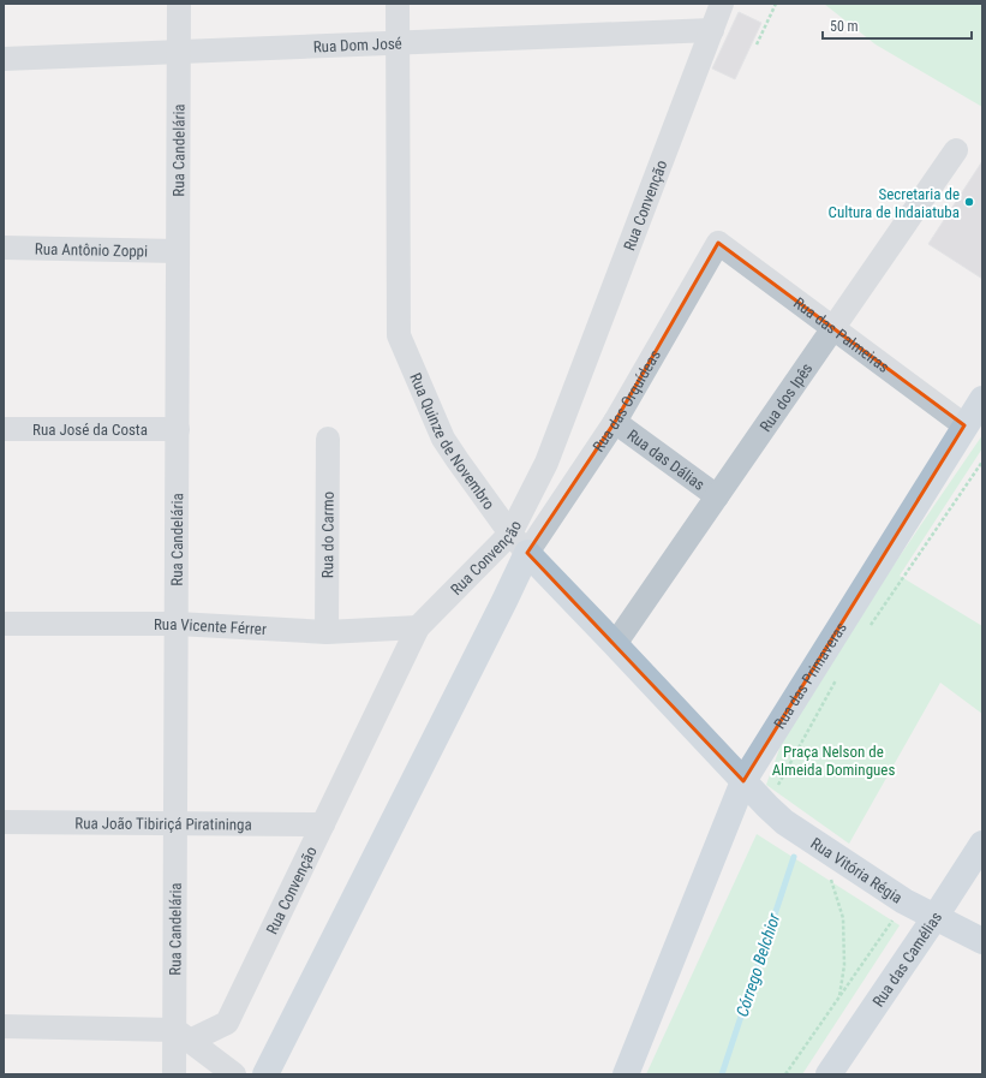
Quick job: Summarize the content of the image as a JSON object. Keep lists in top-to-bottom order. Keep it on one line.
{"streets":{"main road":["Rua Quinze de Novembro","Rua das Primaveras","Rua Vitória Régia","Rua das Camélias"],"street":["Rua Dom José","Rua Candelária","Rua Convenção","Rua Antônio Zoppi","Rua das Palmeiras","Rua dos Ipês","Rua das Orquídeas","Rua José da Costa","Rua das Dálias","Rua do Carmo","Rua Vicente Férrer","Rua João Tibiriçá Piratininga"]},"crossings":[["Rua Dom José","Rua Candelária"],["Rua Dom José","Rua Convenção"],["Rua Dom José","Rua Quinze de Novembro"],["Rua Candelária","Rua Convenção"],["Rua Candelária","Rua Antônio Zoppi"],["Rua Candelária","Rua José da Costa"],["Rua Candelária","Rua Vicente Férrer"],["Rua Candelária","Rua João Tibiriçá Piratininga"],["Rua Convenção","Rua Quinze de Novembro"],["Rua Convenção","Rua Vicente Férrer"],["Rua Convenção","Rua João Tibiriçá Piratininga"],["Rua das Palmeiras","Rua dos Ipês"],["Rua das Palmeiras","Rua das Orquídeas"],["Rua das Palmeiras","Rua das Primaveras"],["Rua dos Ipês","Rua Quinze de Novembro"],["Rua dos Ipês","Rua das Dálias"],["Rua das Orquídeas","Rua Quinze de Novembro"],["Rua das Orquídeas","Rua das Dálias"],["Rua Quinze de Novembro","Rua das Primaveras"],["Rua Quinze de Novembro","Rua Vitória Régia"],["Rua do Carmo","Rua Vicente Férrer"],["Rua das Primaveras","Rua Vitória Régia"],["Rua Vitória Régia","Rua das Camélias"]],"water":["Córrego Belchior"],"parks":["Praça Nelson de Almeida Domingues"],"places":["Secretaria de Cultura de Indaiatuba"],"scale_bar":"50 m"}
